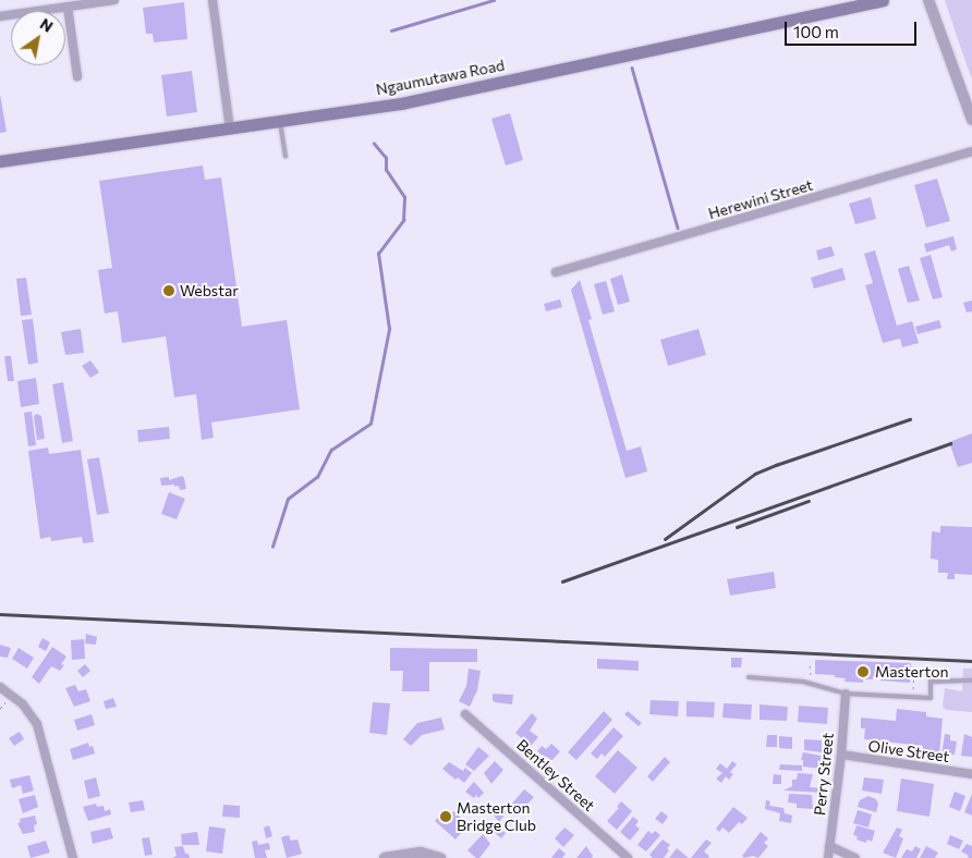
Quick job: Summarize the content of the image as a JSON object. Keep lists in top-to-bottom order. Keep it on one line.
{"streets":{"main road":["Ngaumutawa Road"],"street":["Herewini Street","Olive Street","Perry Street","Bentley Street"]},"crossings":[["Olive Street","Perry Street"]],"places":["Webstar","Masterton","Masterton Bridge Club"],"scale_bar":"100 m","north":"top right"}
